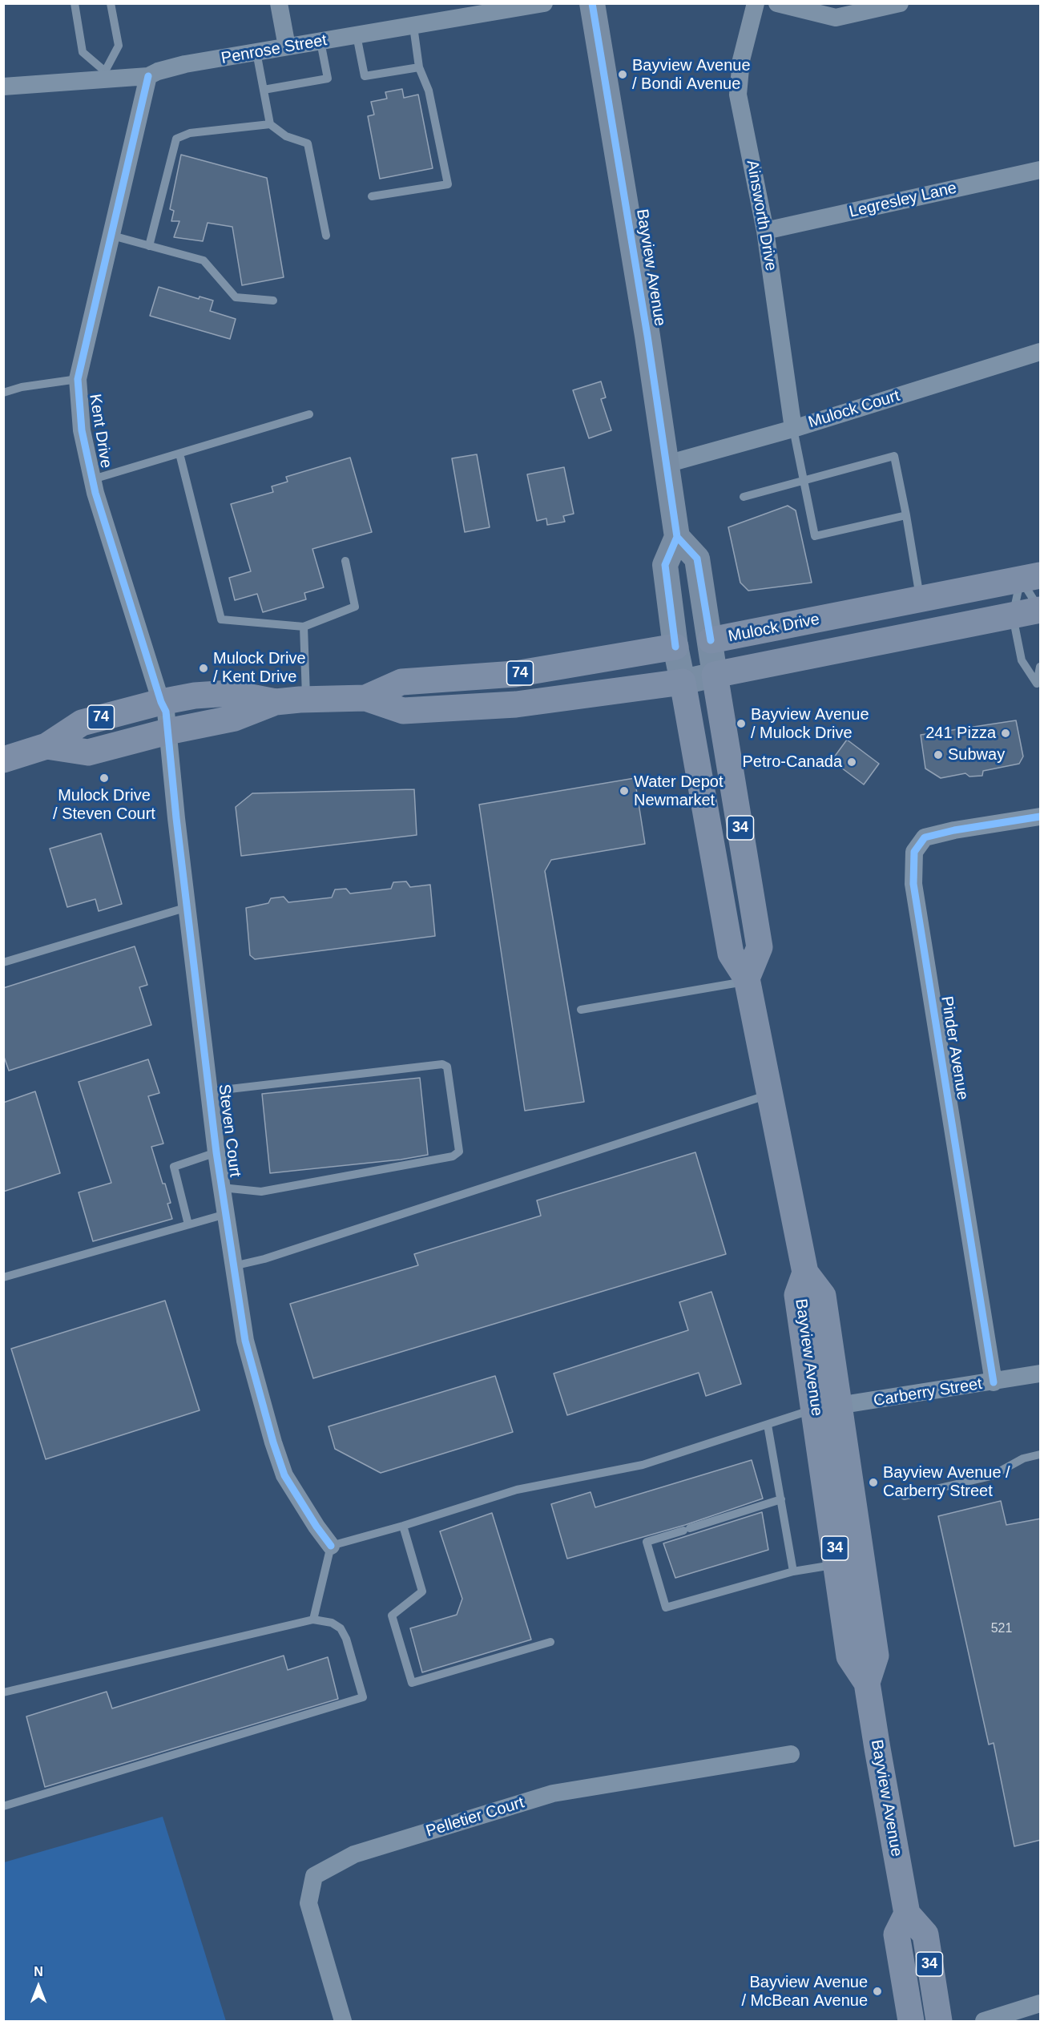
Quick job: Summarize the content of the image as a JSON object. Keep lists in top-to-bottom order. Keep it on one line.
{"streets":{"main road":["Bayview Avenue","Mulock Drive","74","34"],"street":["Penrose Street","Legresley Lane","Ainsworth Drive","Mulock Court","Kent Drive","Pinder Avenue","Steven Court","Carberry Street","Pelletier Court"]},"crossings":[["Penrose Street","Kent Drive"],["Legresley Lane","Ainsworth Drive"],["Ainsworth Drive","Mulock Court"],["Bayview Avenue","Mulock Court"],["Bayview Avenue","34"],["Bayview Avenue","Carberry Street"],["Kent Drive","Mulock Drive"],["Kent Drive","Steven Court"],["Mulock Drive","34"],["Mulock Drive","Steven Court"],["Pinder Avenue","Carberry Street"]],"places":["Bayview Avenue / Bondi Avenue","Mulock Drive / Kent Drive","Bayview Avenue / Mulock Drive","241 Pizza","Subway","Petro-Canada","Mulock Drive / Steven Court","Water Depot Newmarket","Bayview Avenue / Carberry Street","Bayview Avenue / McBean Avenue"],"house_numbers":["521"],"north":"top"}
